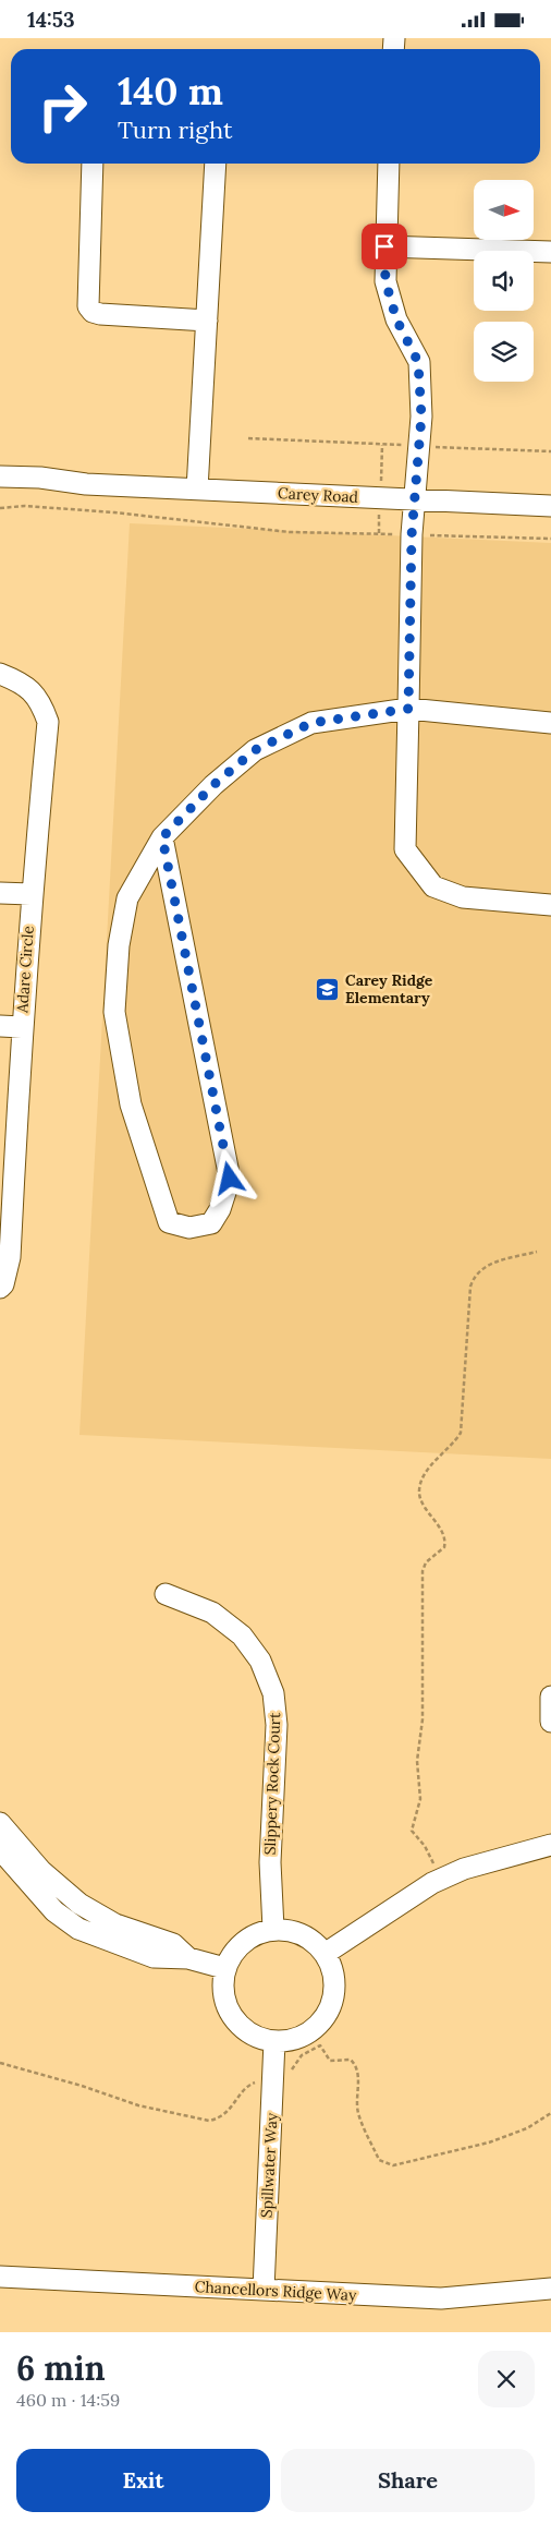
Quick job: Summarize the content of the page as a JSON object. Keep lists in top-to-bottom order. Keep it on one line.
{"streets":{"street":["Carey Road","Adare Circle","Slippery Rock Court","Spillwater Way","Chancellors Ridge Way"]},"crossings":[["Slippery Rock Court","Spillwater Way"],["Spillwater Way","Chancellors Ridge Way"]],"places":{"school or university":["Carey Ridge Elementary"]},"north":"right","page":{"status":"14:53","turn":["140 m","Turn right"],"heading":["6 min","460 m · 14:59"],"buttons":["Exit","Share"]}}
